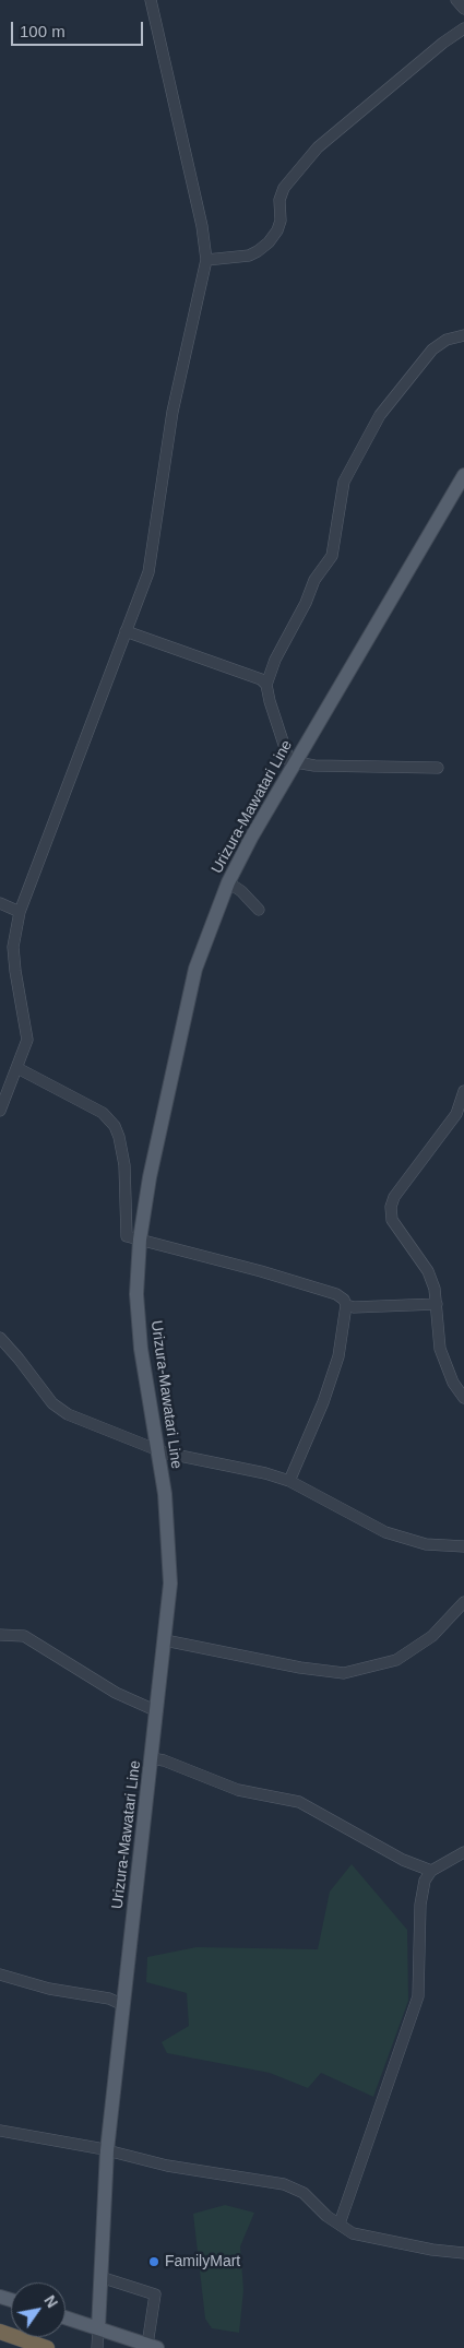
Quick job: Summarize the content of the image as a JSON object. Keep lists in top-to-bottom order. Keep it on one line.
{"streets":{"main road":["Urizura-Mawatari Line"]},"places":["FamilyMart"],"scale_bar":"100 m","north":"top right"}
